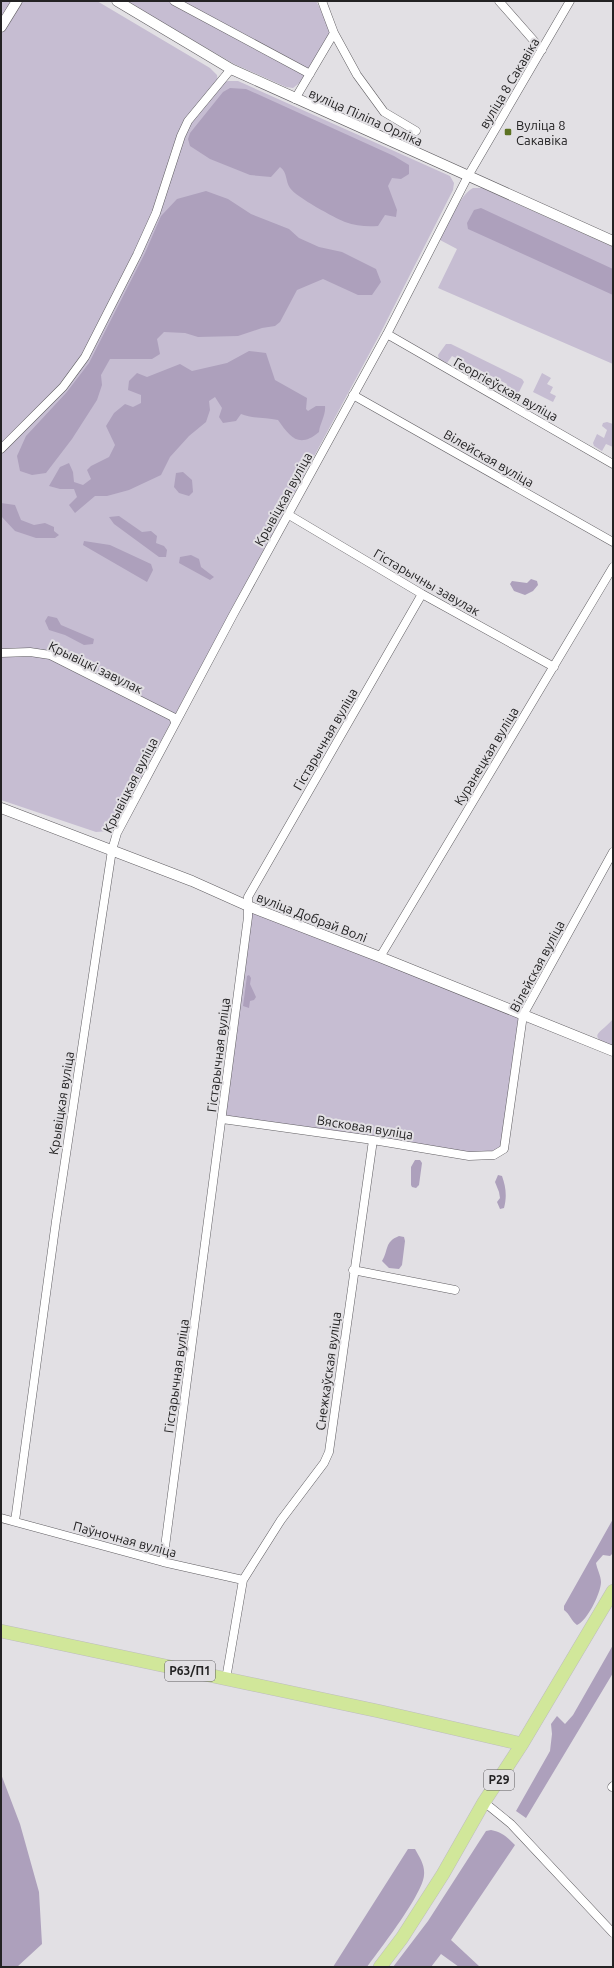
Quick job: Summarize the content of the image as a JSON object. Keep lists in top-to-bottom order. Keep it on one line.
{"streets":{"main road":["Р63/П1","Р29"],"street":["вуліца 8 Сакавіка","вуліца Піліпа Орліка","Георгіеўская вуліца","Вілейская вуліца","Крывіцкая вуліца","Гістарычны завулак","Крывіцкі завулак","Гістарычная вуліца","Куранецкая вуліца","вуліца Добрай Волі","Вясковая вуліца","Снежкаўская вуліца","Паўночная вуліца"]},"crossings":[["вуліца 8 Сакавіка","вуліца Піліпа Орліка"],["вуліца 8 Сакавіка","Крывіцкая вуліца"],["вуліца Піліпа Орліка","Крывіцкая вуліца"],["Георгіеўская вуліца","Крывіцкая вуліца"],["Вілейская вуліца","Крывіцкая вуліца"],["Вілейская вуліца","вуліца Добрай Волі"],["Вілейская вуліца","Вясковая вуліца"],["Крывіцкая вуліца","Гістарычны завулак"],["Крывіцкая вуліца","Крывіцкі завулак"],["Крывіцкая вуліца","вуліца Добрай Волі"],["Крывіцкая вуліца","Паўночная вуліца"],["Гістарычны завулак","Гістарычная вуліца"],["Гістарычны завулак","Куранецкая вуліца"],["Гістарычная вуліца","вуліца Добрай Волі"],["Гістарычная вуліца","Вясковая вуліца"],["Гістарычная вуліца","Паўночная вуліца"],["Куранецкая вуліца","вуліца Добрай Волі"],["Вясковая вуліца","Снежкаўская вуліца"],["Снежкаўская вуліца","Паўночная вуліца"],["Р63/П1","Р29"]],"places":{"transit":["Вуліца 8 Сакавіка"]}}
